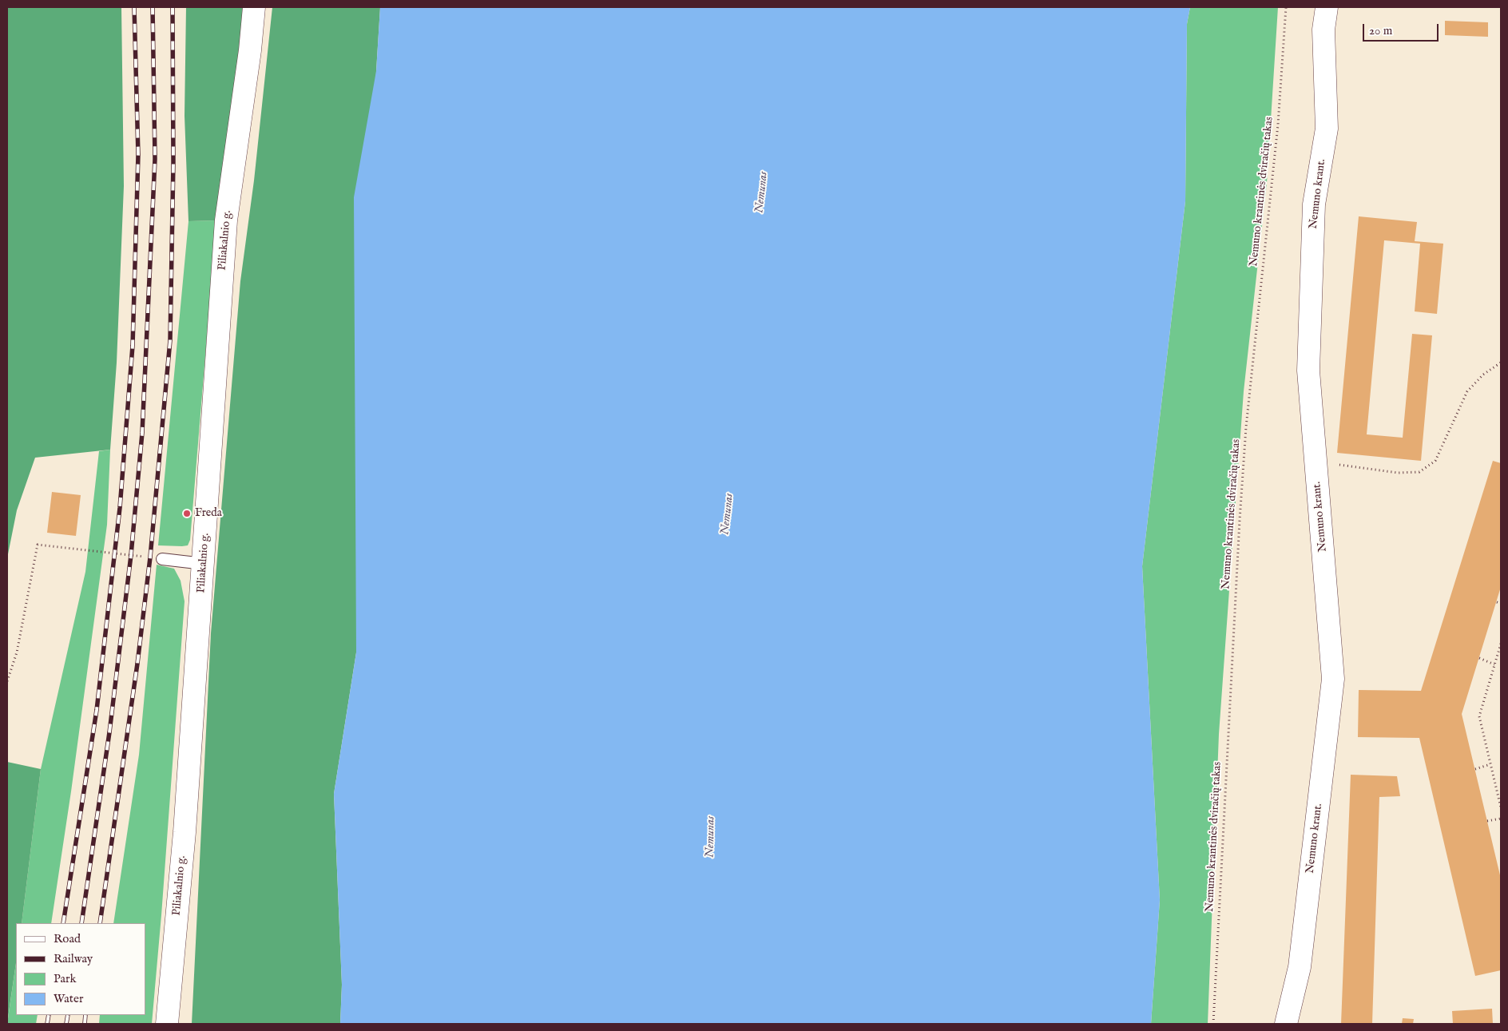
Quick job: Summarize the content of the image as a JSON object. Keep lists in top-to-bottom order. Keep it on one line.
{"streets":{"street":["Nemuno krant.","Piliakalnio g."],"path":["Nemuno krantinės dviračių takas"]},"water":["Nemunas"],"places":["Freda"],"legend":["Road","Railway","Park","Water"],"scale_bar":"20 m"}
